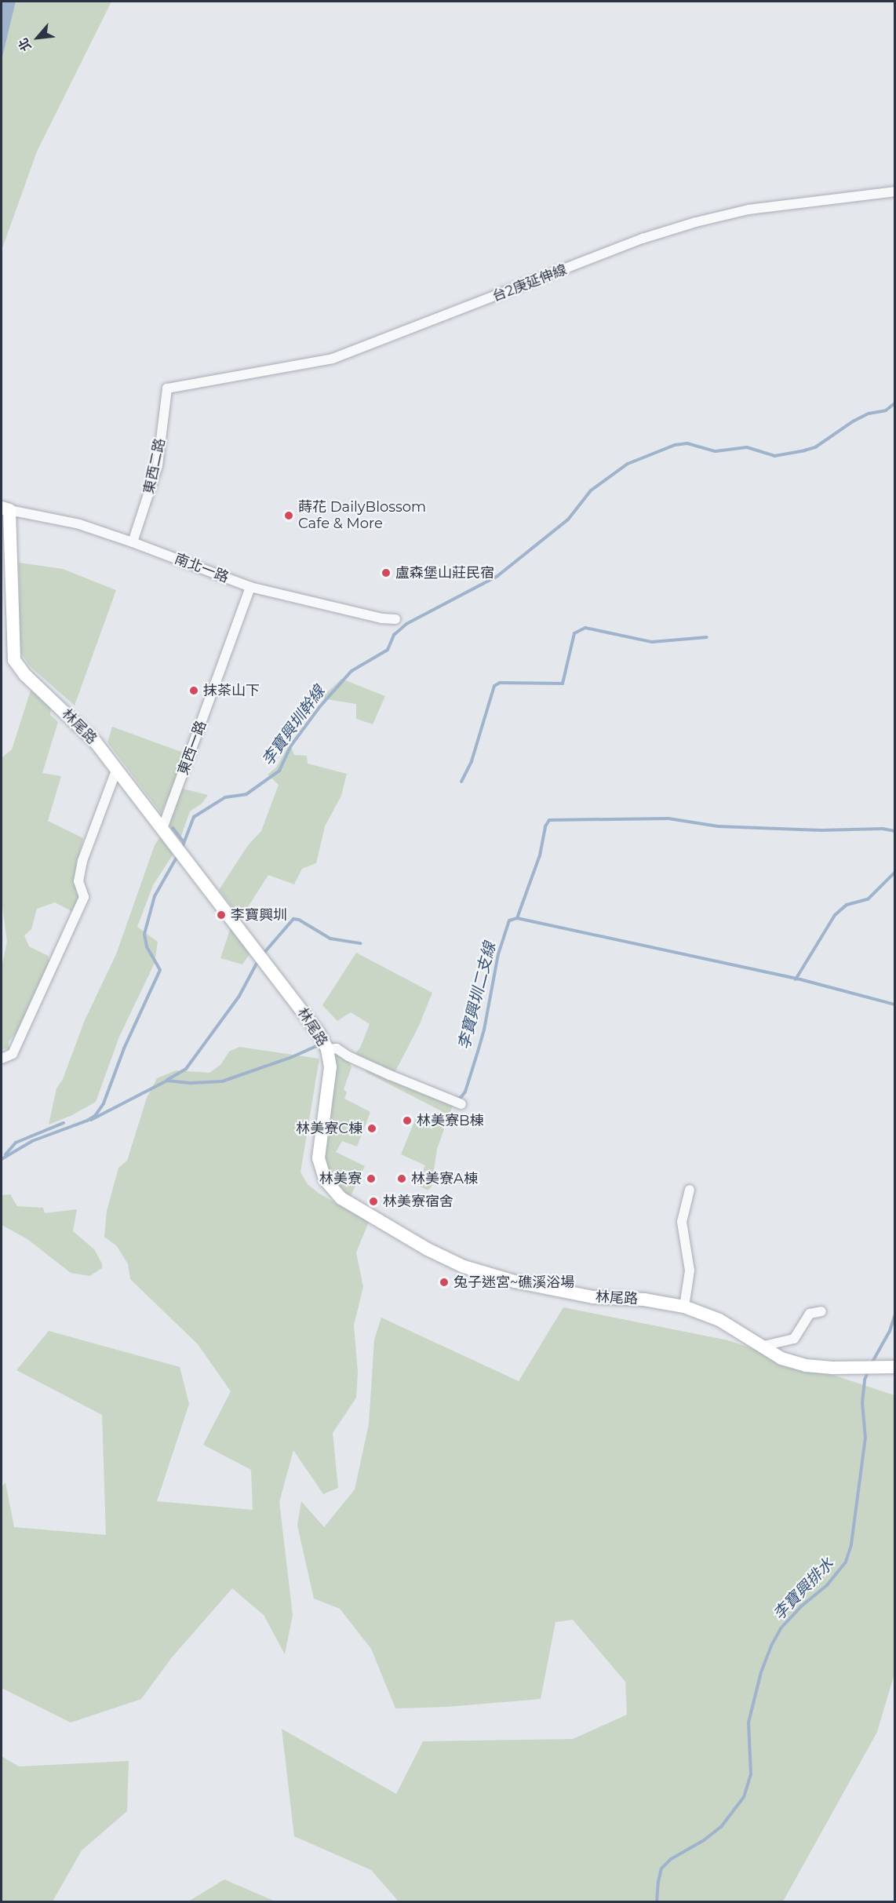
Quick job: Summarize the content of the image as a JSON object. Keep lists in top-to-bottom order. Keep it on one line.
{"streets":{"street":["台2庚延伸線","東西二路","南北一路","林尾路","東西一路"]},"crossings":[["台2庚延伸線","東西二路"],["東西二路","南北一路"],["南北一路","林尾路"],["南北一路","東西一路"],["林尾路","東西一路"]],"water":["李寶興圳幹線","李寶興圳二支線","李寶興排水"],"places":["蒔花 DailyBlossom Cafe & More","盧森堡山莊民宿","抹茶山下","李寶興圳","林美寮B棟","林美寮C棟","林美寮","林美寮A棟","林美寮宿舍","兔子迷宮~礁溪浴場"],"north":"bottom left"}
